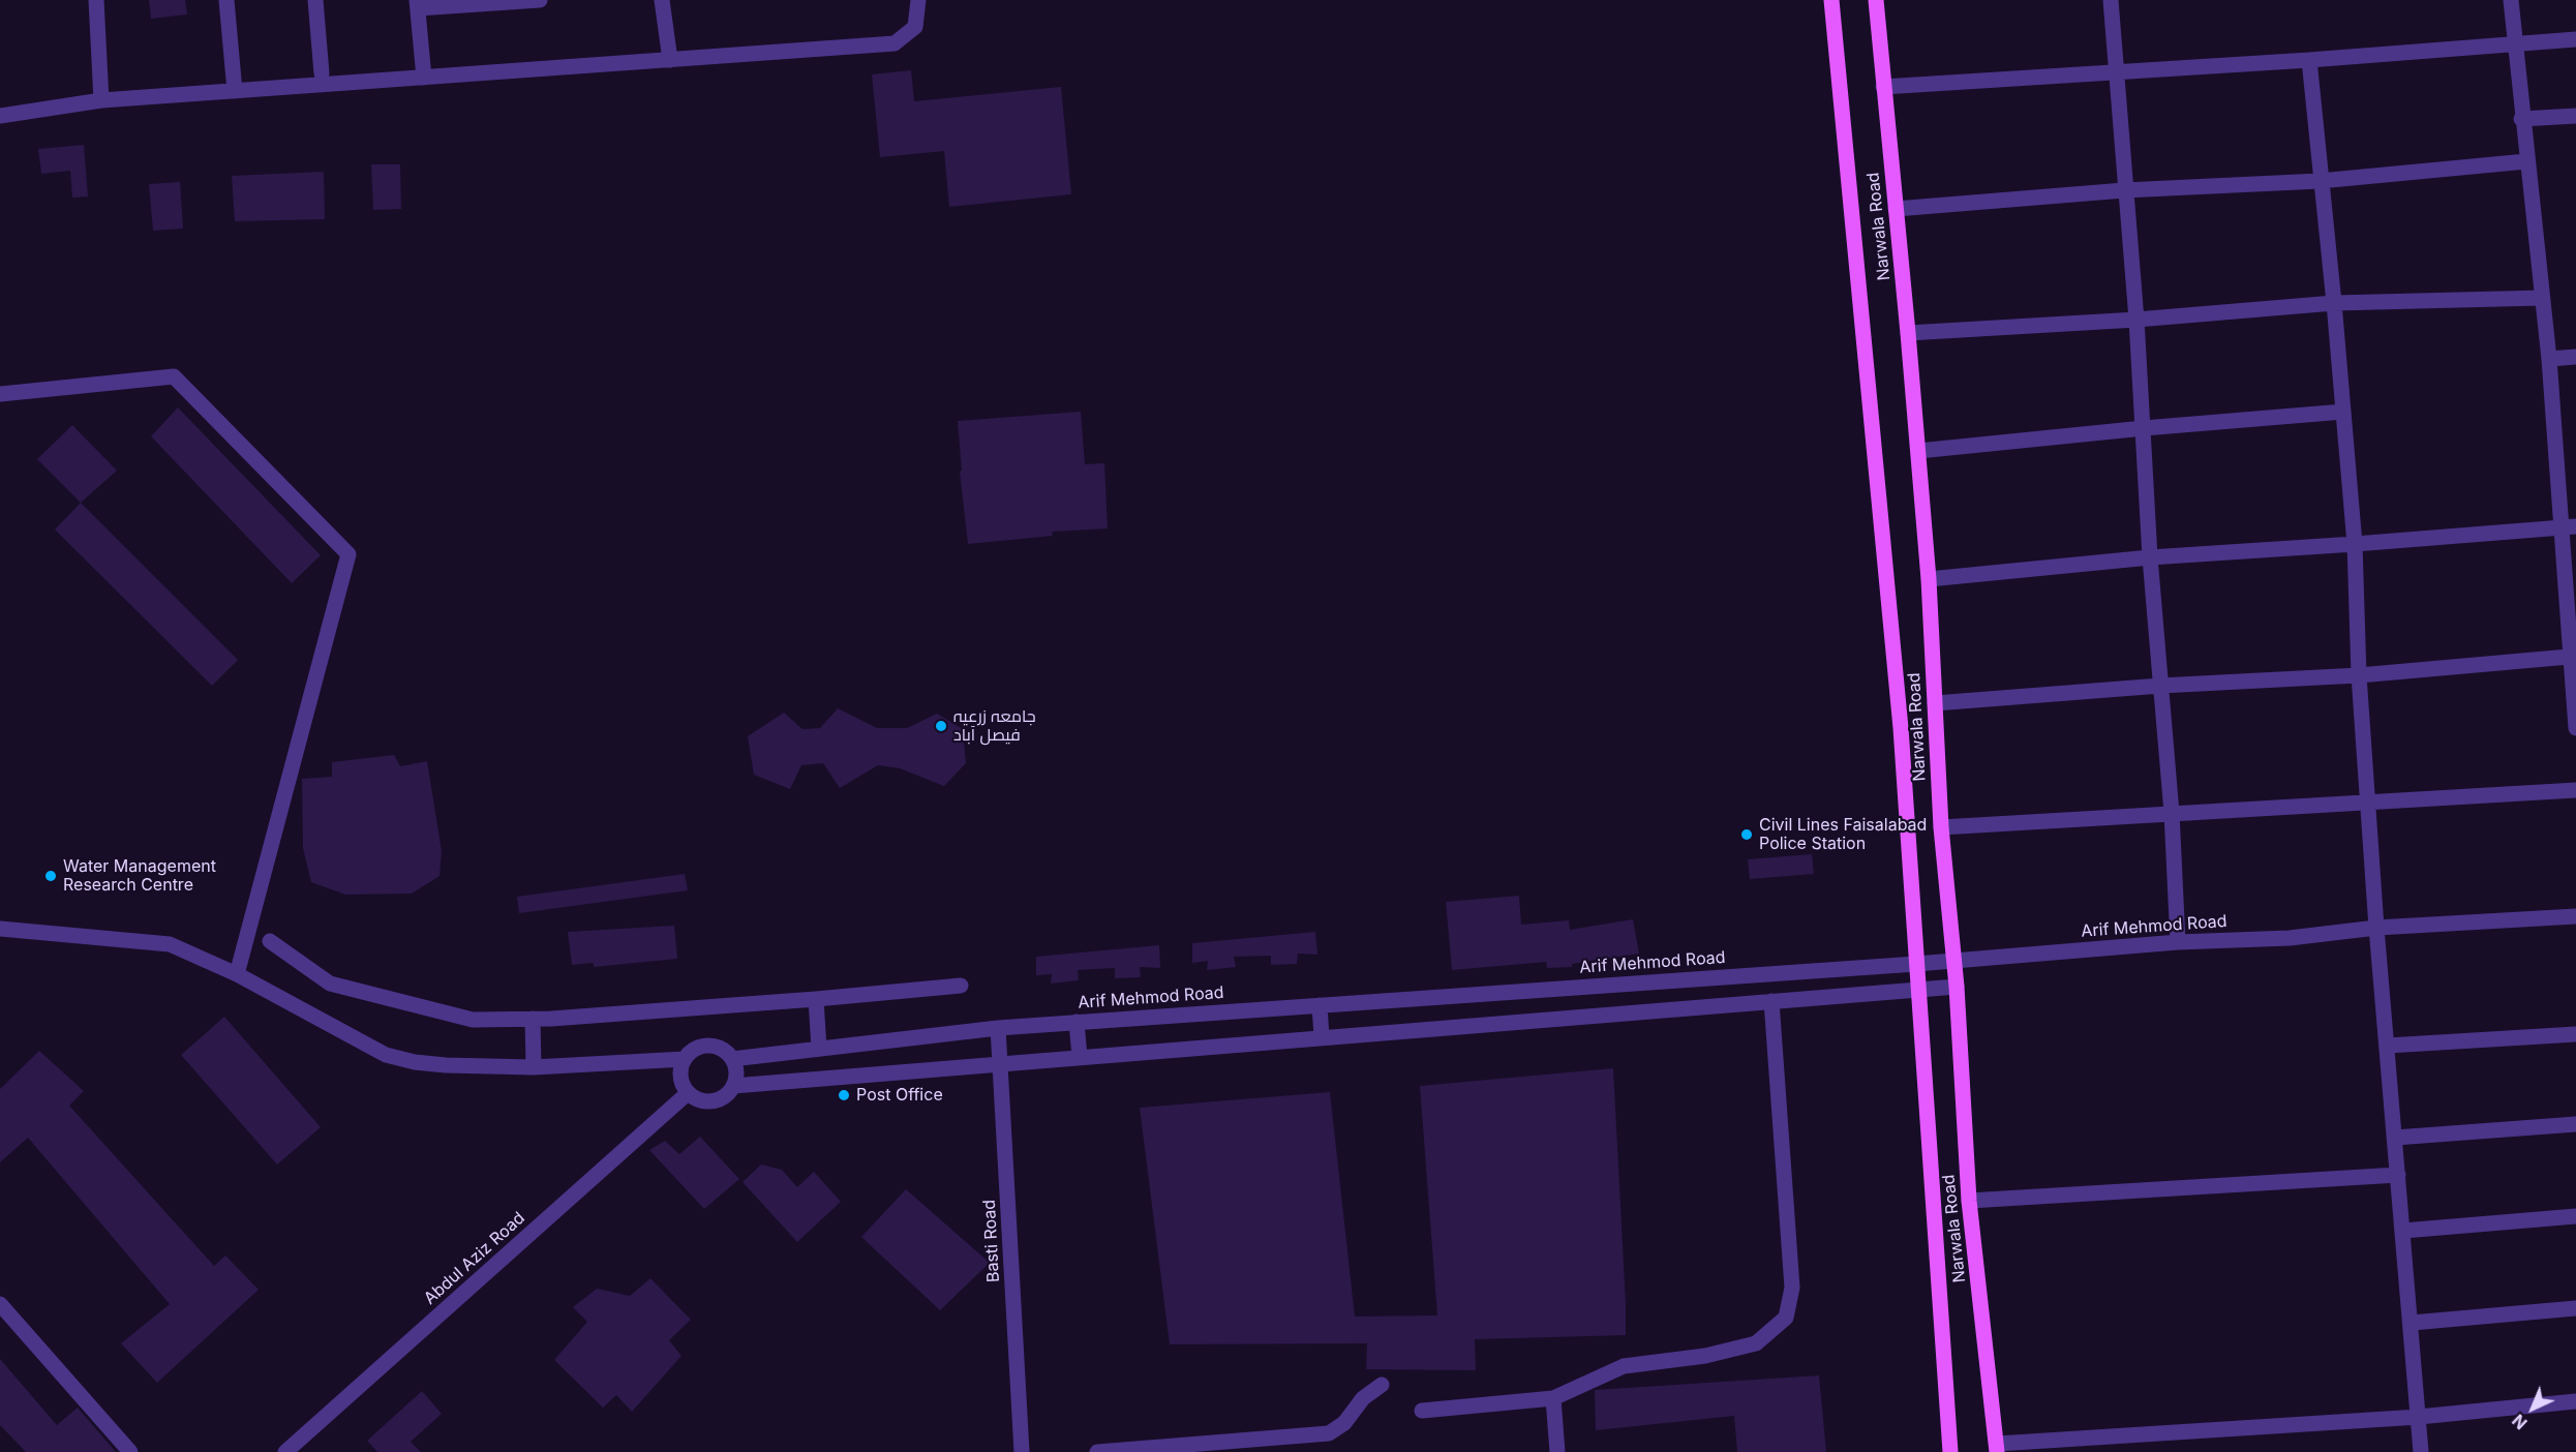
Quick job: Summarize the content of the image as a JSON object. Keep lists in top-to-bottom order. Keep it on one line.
{"streets":{"main road":["Narwala Road"],"street":["Arif Mehmod Road","Basti Road","Abdul Aziz Road"]},"crossings":[["Narwala Road","Arif Mehmod Road"],["Arif Mehmod Road","Basti Road"],["Arif Mehmod Road","Abdul Aziz Road"]],"places":["جامعہ زرعیہ فیصل آباد","Civil Lines Faisalabad Police Station","Water Management Research Centre","Post Office"],"north":"bottom left"}
